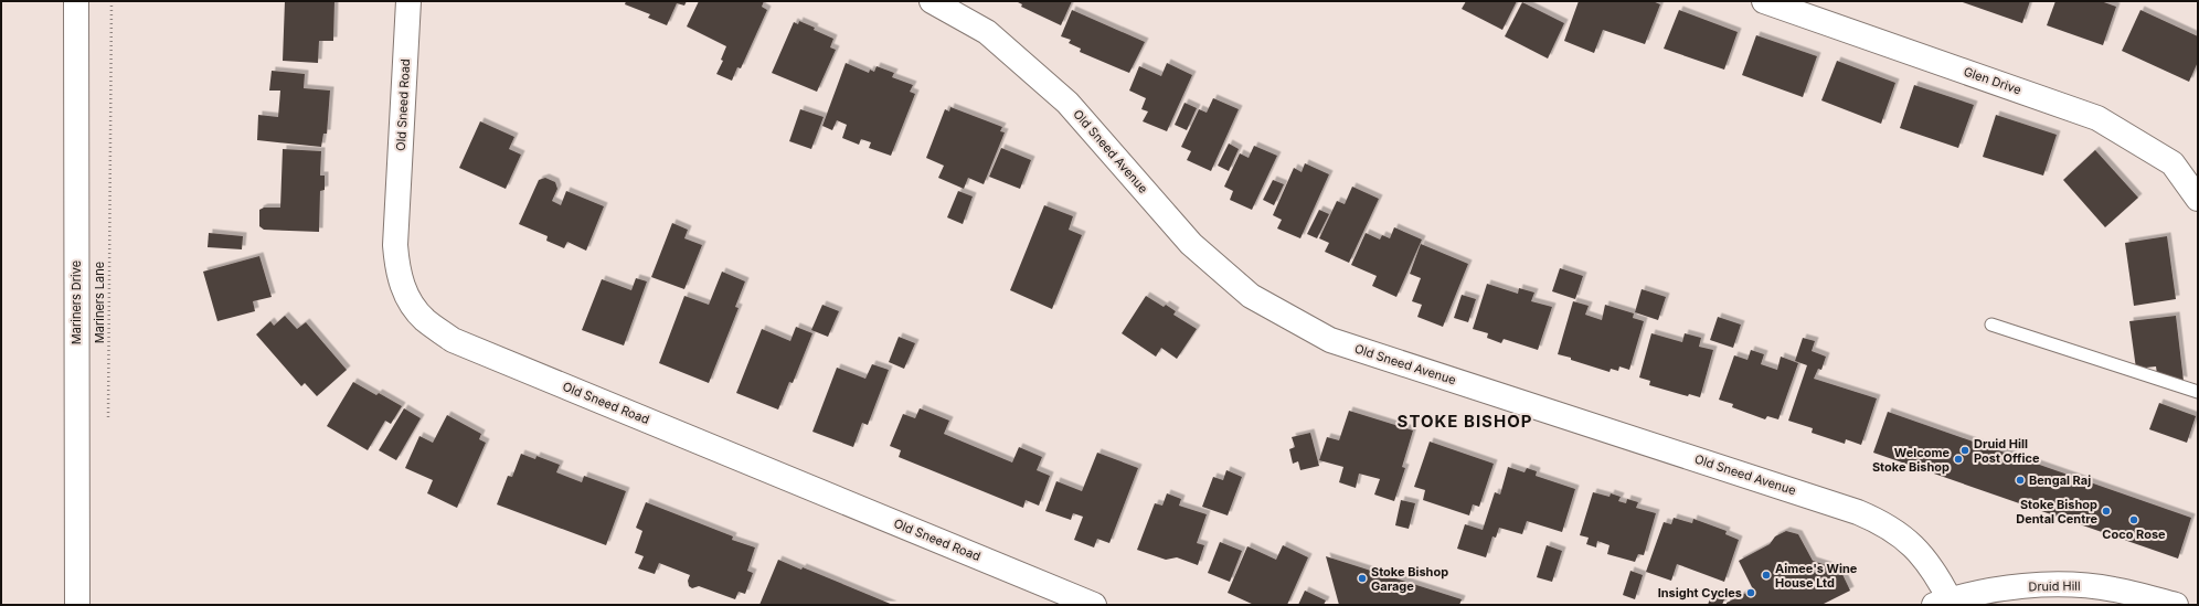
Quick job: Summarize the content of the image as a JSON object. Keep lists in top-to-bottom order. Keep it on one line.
{"streets":{"street":["Glen Drive","Old Sneed Road","Old Sneed Avenue","Mariners Drive","Druid Hill"],"path":["Mariners Lane"]},"crossings":[["Old Sneed Avenue","Druid Hill"]],"districts":["STOKE BISHOP"],"places":["Druid Hill Post Office","Welcome Stoke Bishop","Bengal Raj","Stoke Bishop Dental Centre","Coco Rose","Aimee's Wine House Ltd","Stoke Bishop Garage","Insight Cycles"]}
